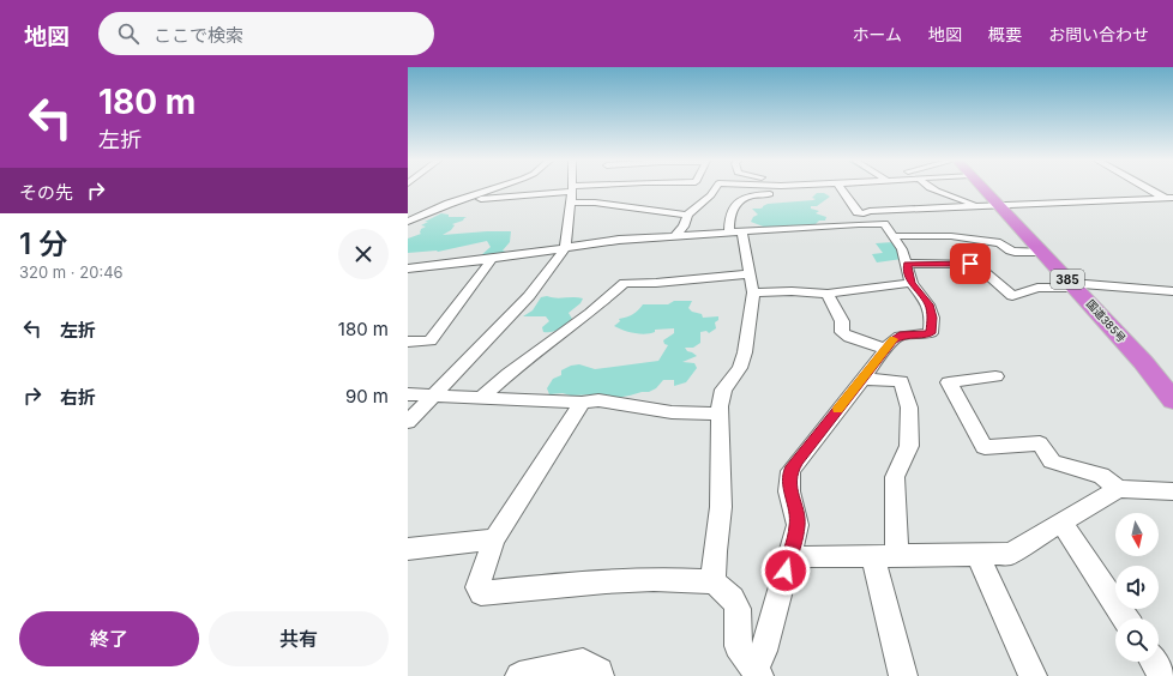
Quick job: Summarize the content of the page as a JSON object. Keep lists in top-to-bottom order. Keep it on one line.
{"streets":{"highway":["385","国道385号"]},"north":"bottom","page":{"header":"地図","search":"ここで検索","nav":["ホーム","地図","概要","お問い合わせ"],"turn":["180 m","左折"],"then":"その先","heading":["1 分","320 m · 20:46"],"list":[{"name":"左折","value":"180 m"},{"name":"右折","value":"90 m"}],"buttons":["終了","共有"]}}
